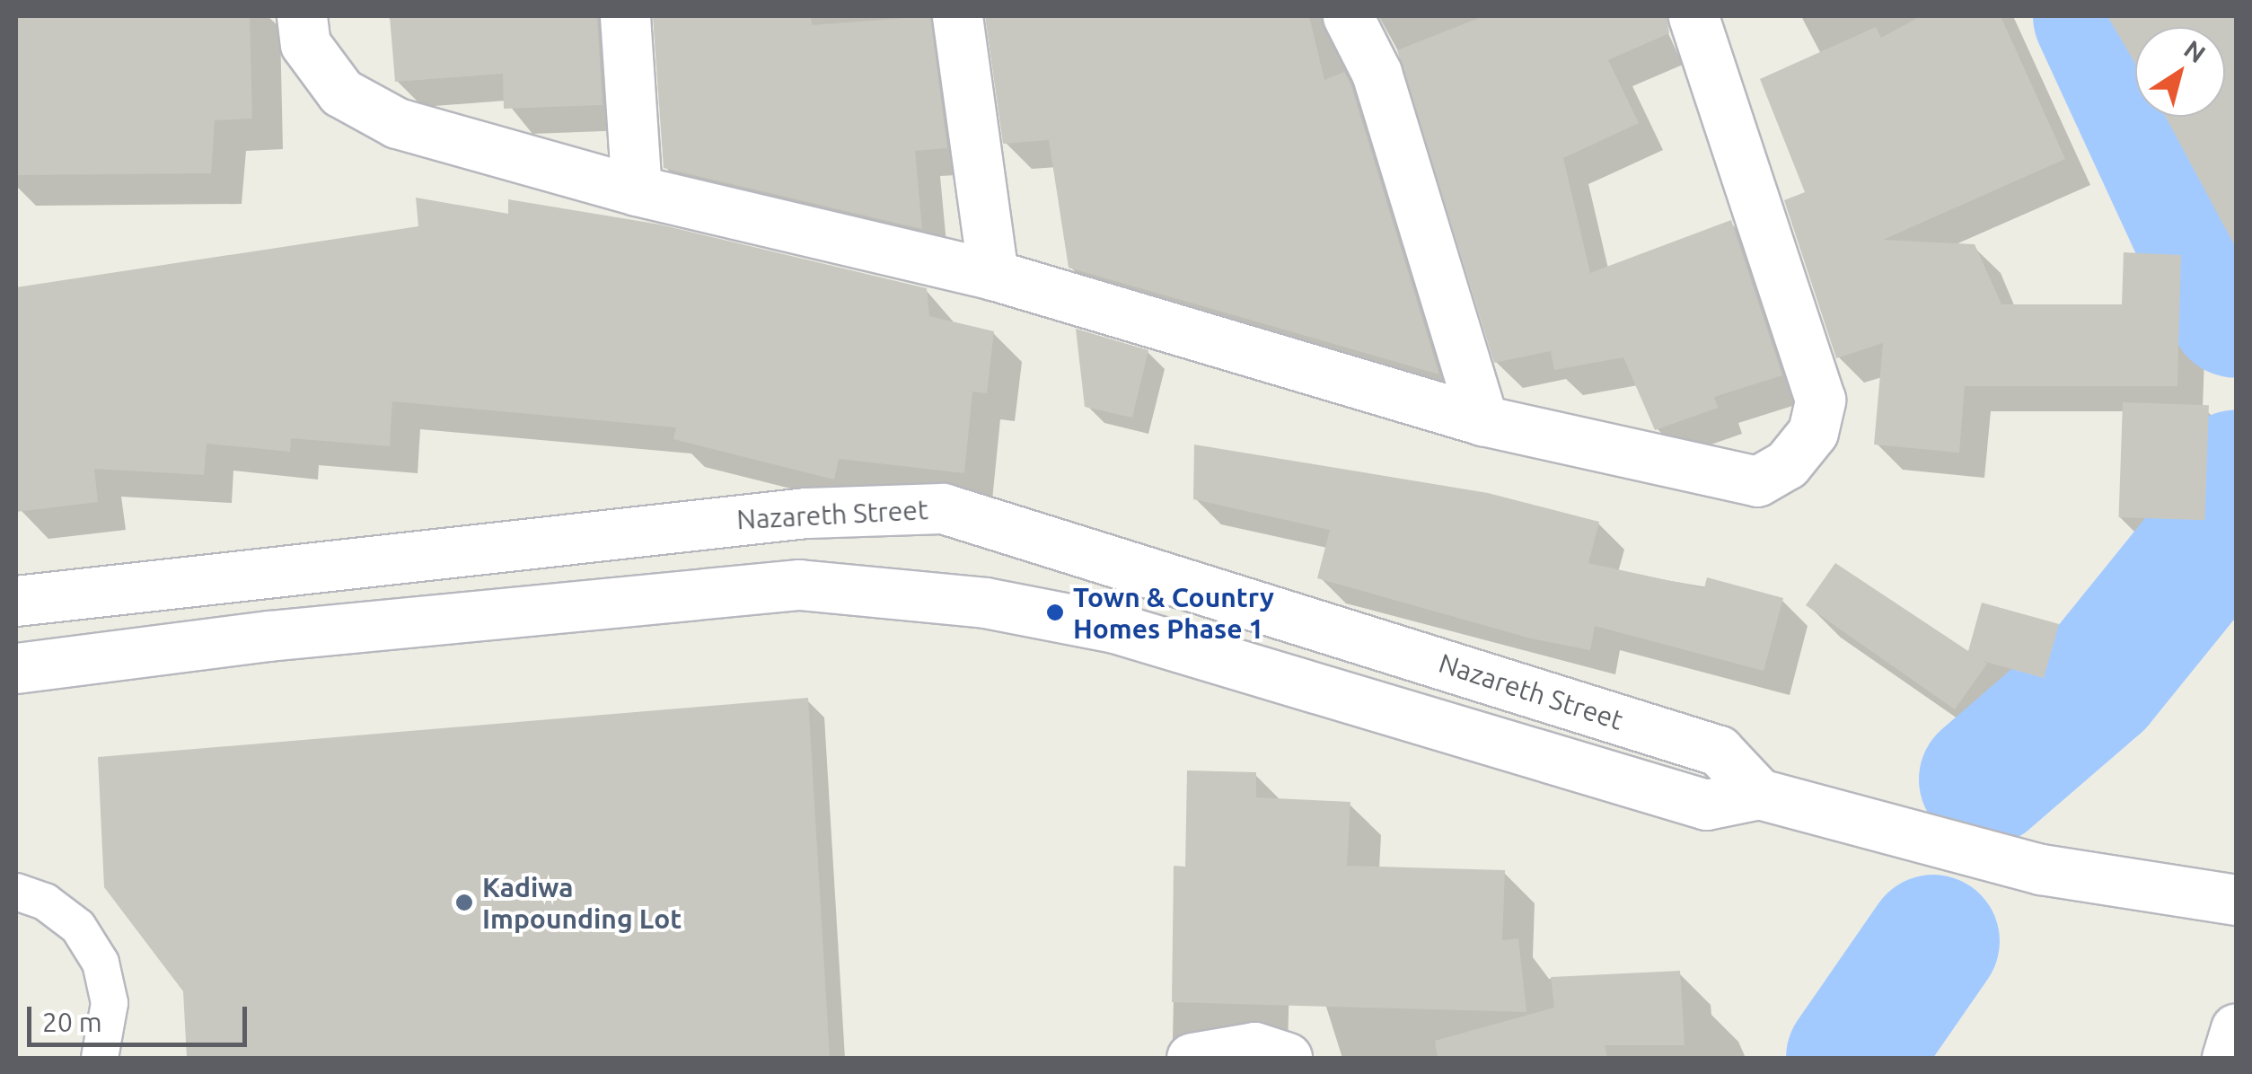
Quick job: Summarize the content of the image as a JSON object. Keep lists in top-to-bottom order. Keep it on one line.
{"streets":{"street":["Nazareth Street"]},"places":["Town & Country Homes Phase 1","Kadiwa Impounding Lot"],"scale_bar":"20 m","north":"top right"}
